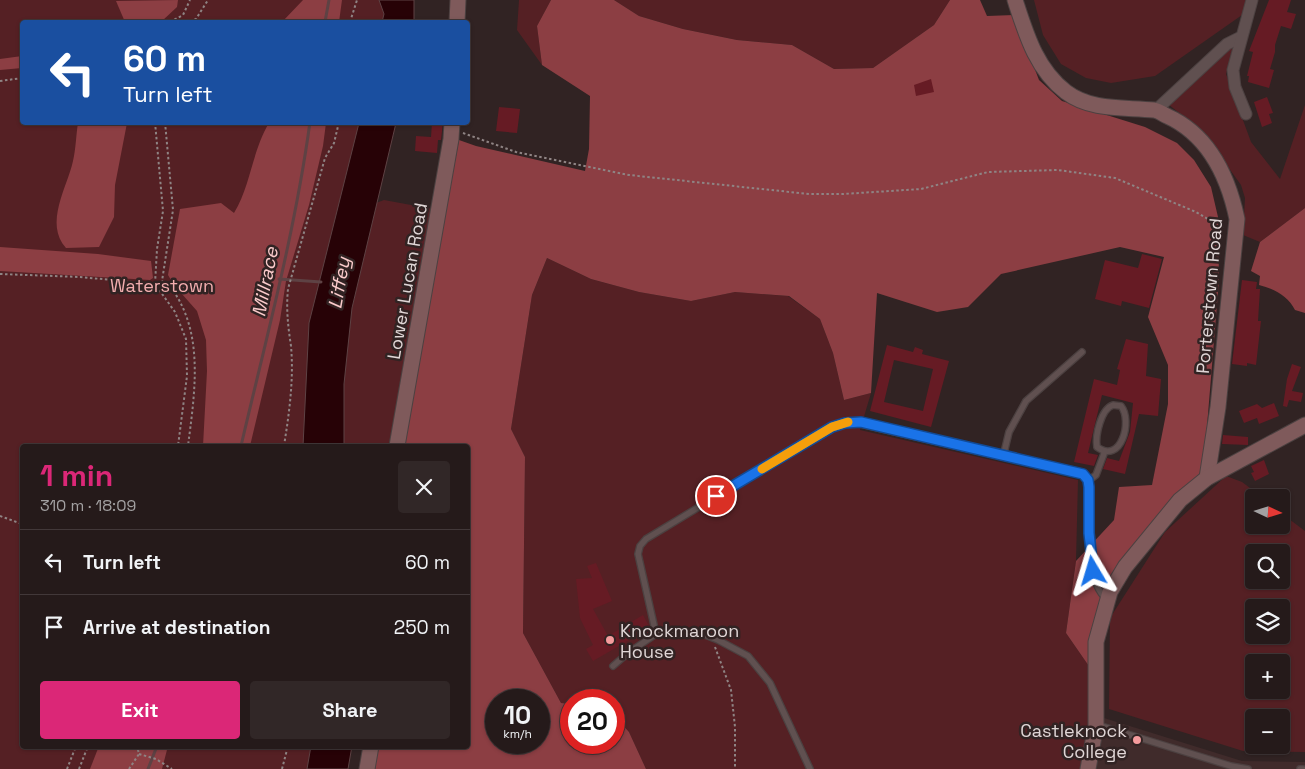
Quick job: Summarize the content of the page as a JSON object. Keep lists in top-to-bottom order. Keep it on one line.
{"streets":{"street":["Lower Lucan Road","Porterstown Road"]},"water":["Millrace","Liffey"],"parks":["Waterstown"],"places":["Knockmaroon House","Castleknock College"],"north":"right","page":{"turn":["60 m","Turn left"],"heading":["1 min","310 m · 18:09"],"map_buttons":["+","−"],"list":[{"name":"Turn left","value":"60 m"},{"name":"Arrive at destination","value":"250 m"}],"buttons":["Exit","Share"],"speed":"10 km/h","limit":"20"}}
